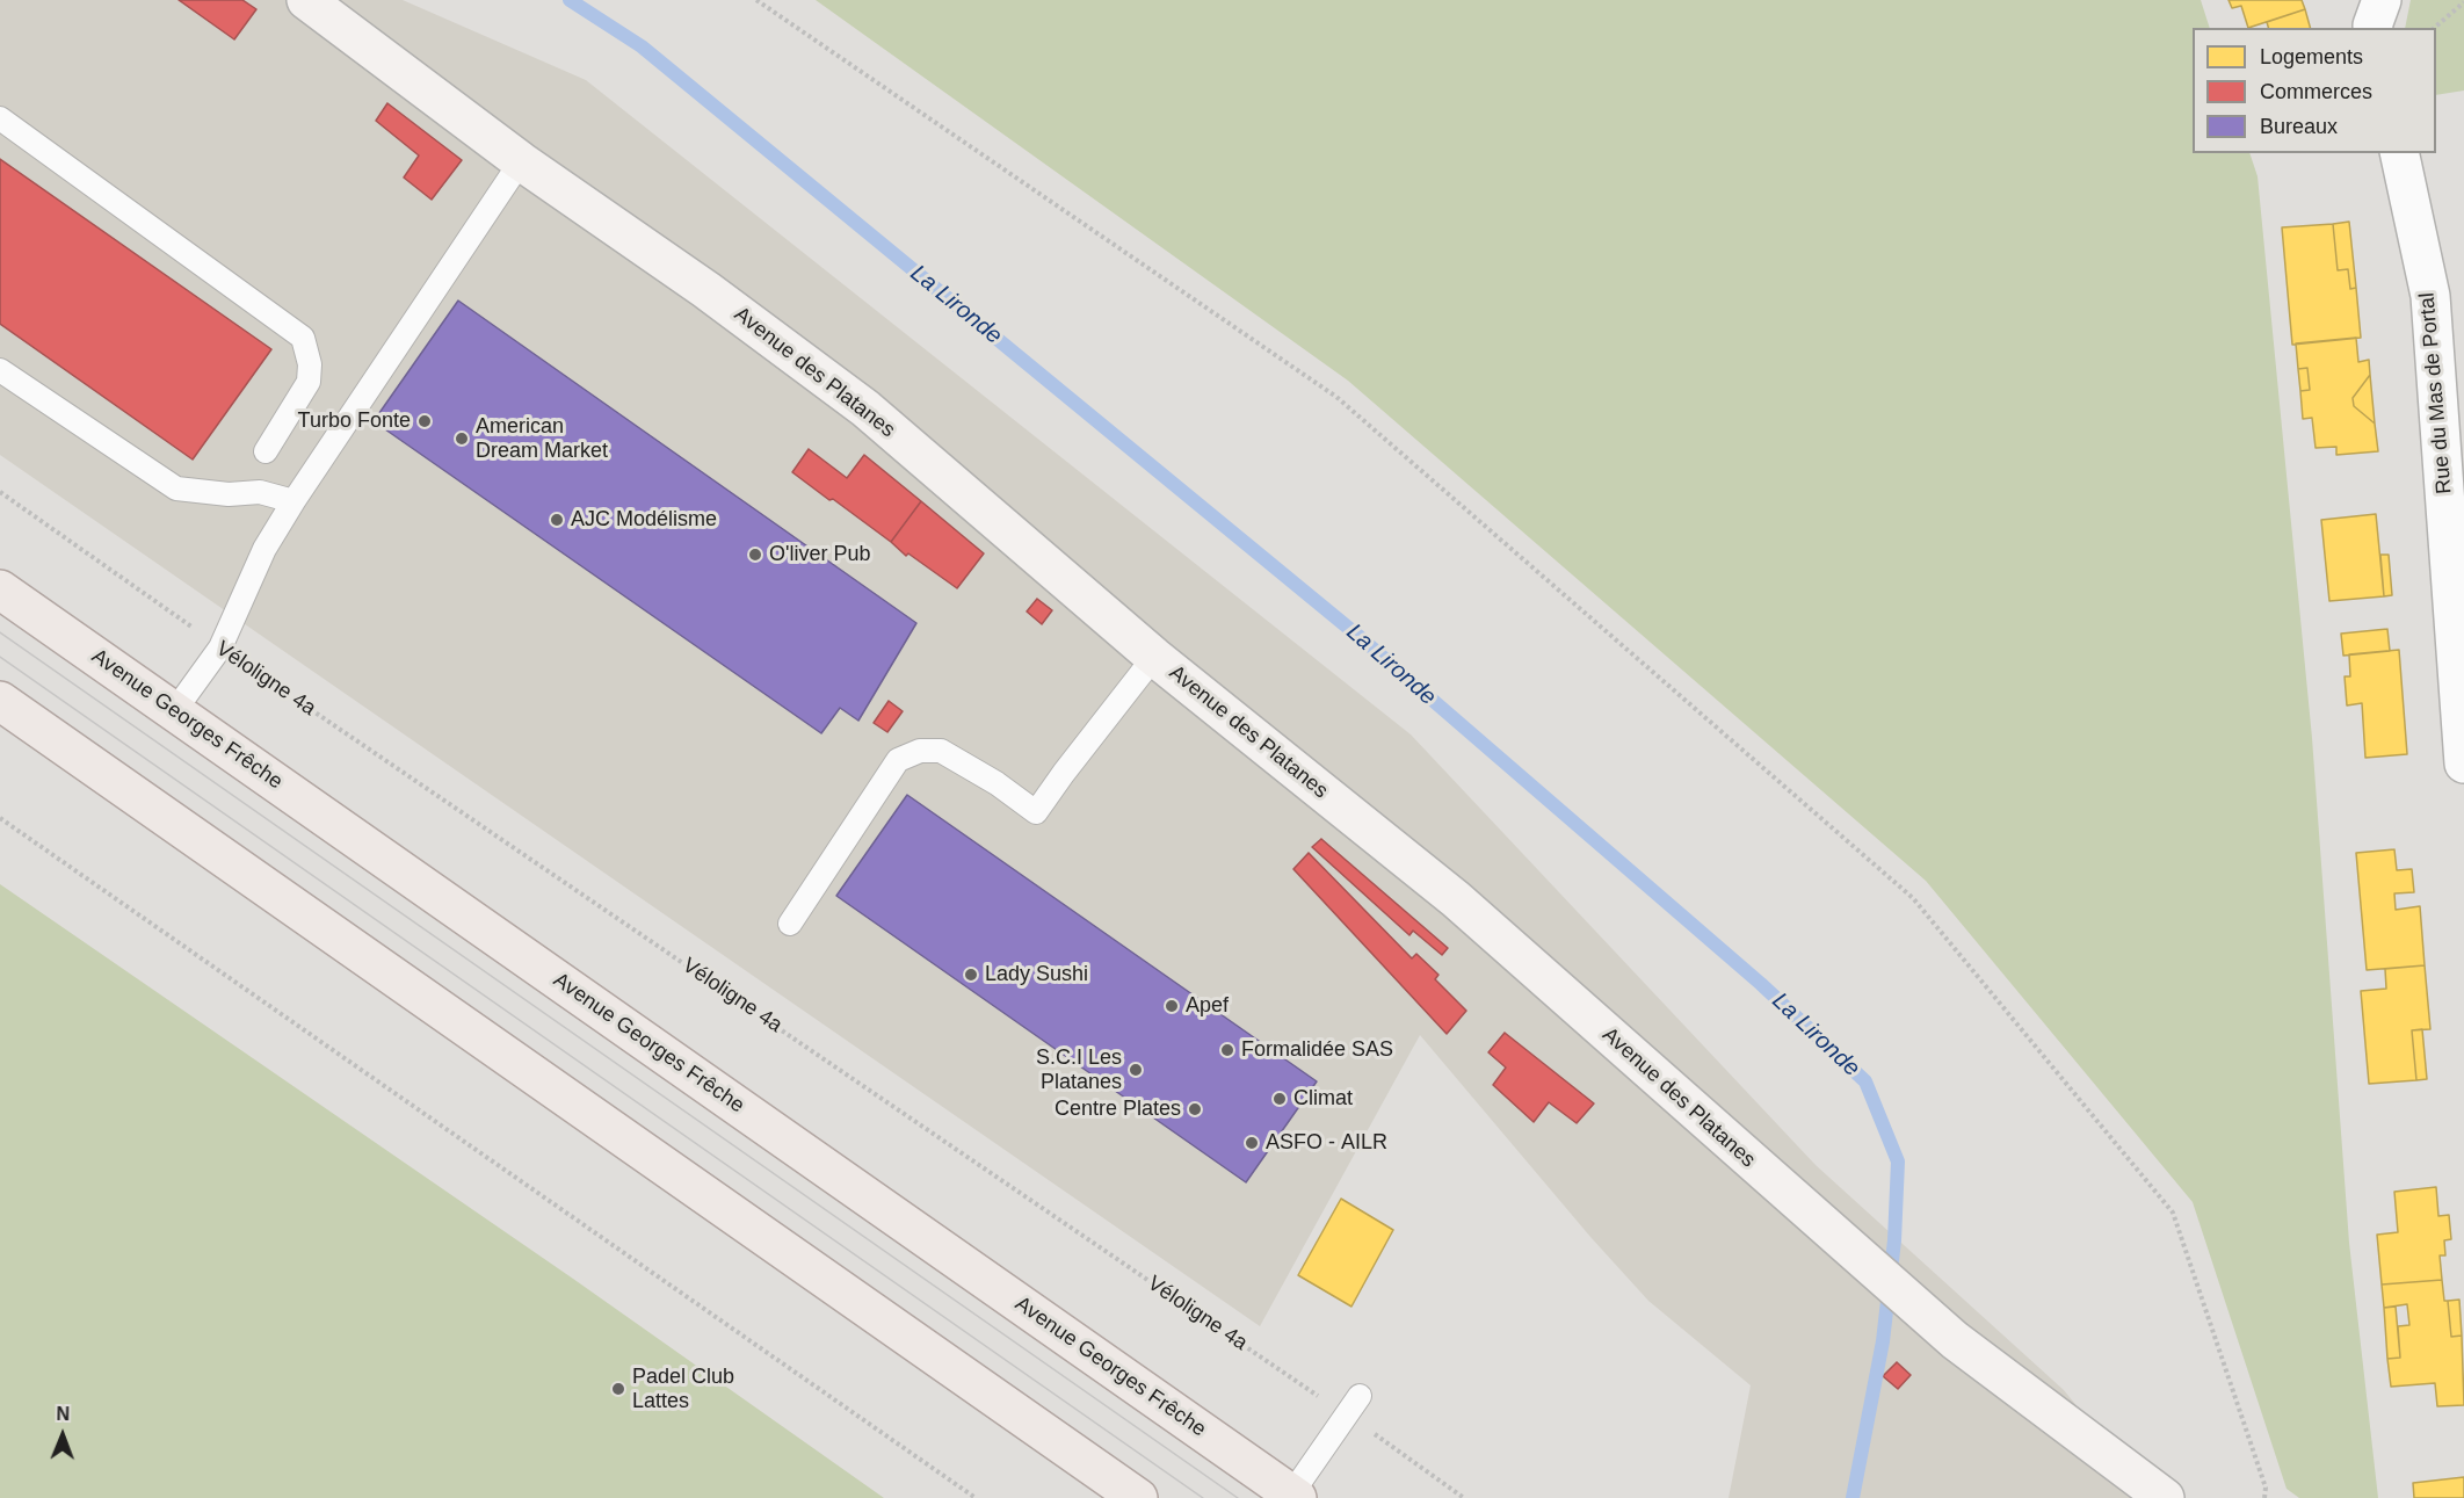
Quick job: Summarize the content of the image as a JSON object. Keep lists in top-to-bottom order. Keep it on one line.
{"streets":{"main road":["Avenue Georges Frêche"],"street":["Avenue des Platanes","Rue du Mas de Portal"],"path":["Véloligne 4a"]},"water":["La Lironde"],"places":["Turbo Fonte","American Dream Market","AJC Modélisme","O'liver Pub","Lady Sushi","Apef","Formalidée SAS","S.C.I Les Platanes","Climat","Centre Plates","ASFO - AILR","Padel Club Lattes"],"legend":["Logements","Commerces","Bureaux"],"north":"top"}
